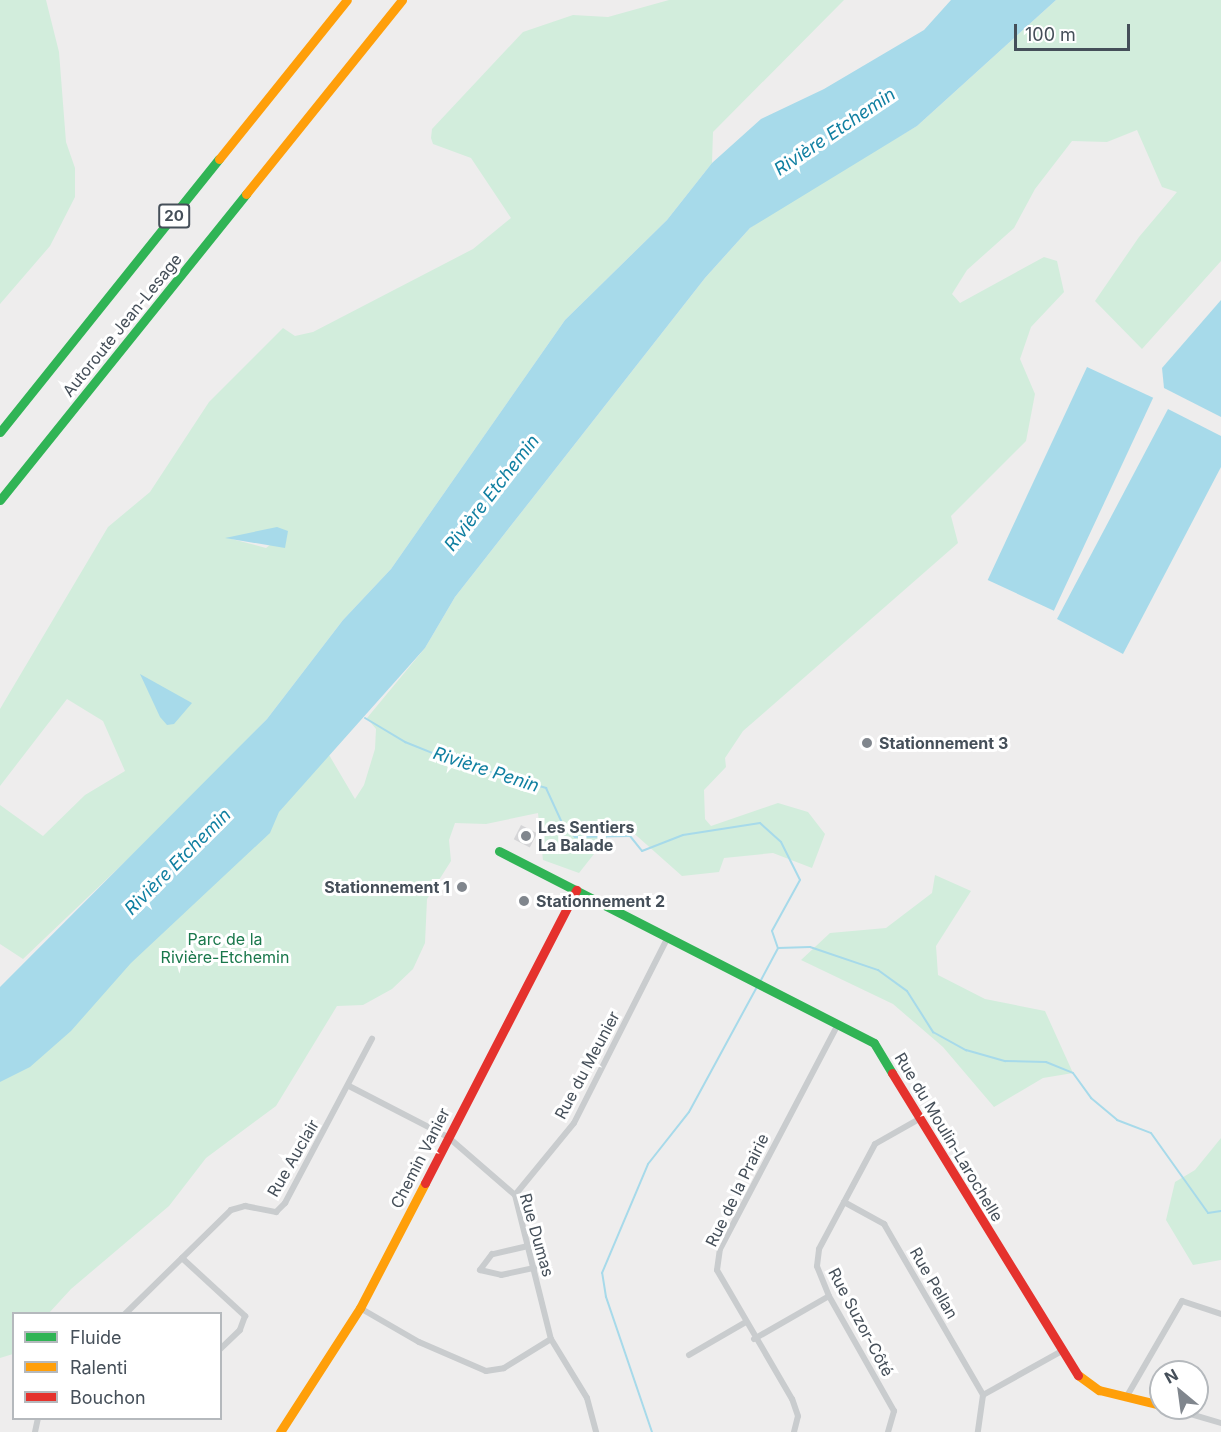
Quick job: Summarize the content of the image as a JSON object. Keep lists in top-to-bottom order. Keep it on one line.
{"streets":{"main road":["20","Autoroute Jean-Lesage","Rue du Moulin-Larochelle","Chemin Vanier"],"street":["Rue du Meunier","Rue Auclair","Rue de la Prairie","Rue Dumas","Rue Pellan","Rue Suzor-Côté"]},"crossings":[["Rue du Meunier","Rue du Moulin-Larochelle"],["Rue du Meunier","Rue Dumas"],["Rue du Moulin-Larochelle","Chemin Vanier"],["Rue du Moulin-Larochelle","Rue de la Prairie"],["Rue du Moulin-Larochelle","Rue Suzor-Côté"],["Rue Auclair","Rue Dumas"],["Chemin Vanier","Rue Dumas"],["Rue Pellan","Rue Suzor-Côté"]],"water":["Rivière Etchemin","Rivière Penin"],"parks":["Parc de la Rivière-Etchemin"],"places":["Stationnement 3","Les Sentiers La Balade","Stationnement 1","Stationnement 2"],"legend":["Fluide","Ralenti","Bouchon"],"scale_bar":"100 m","north":"top left"}
